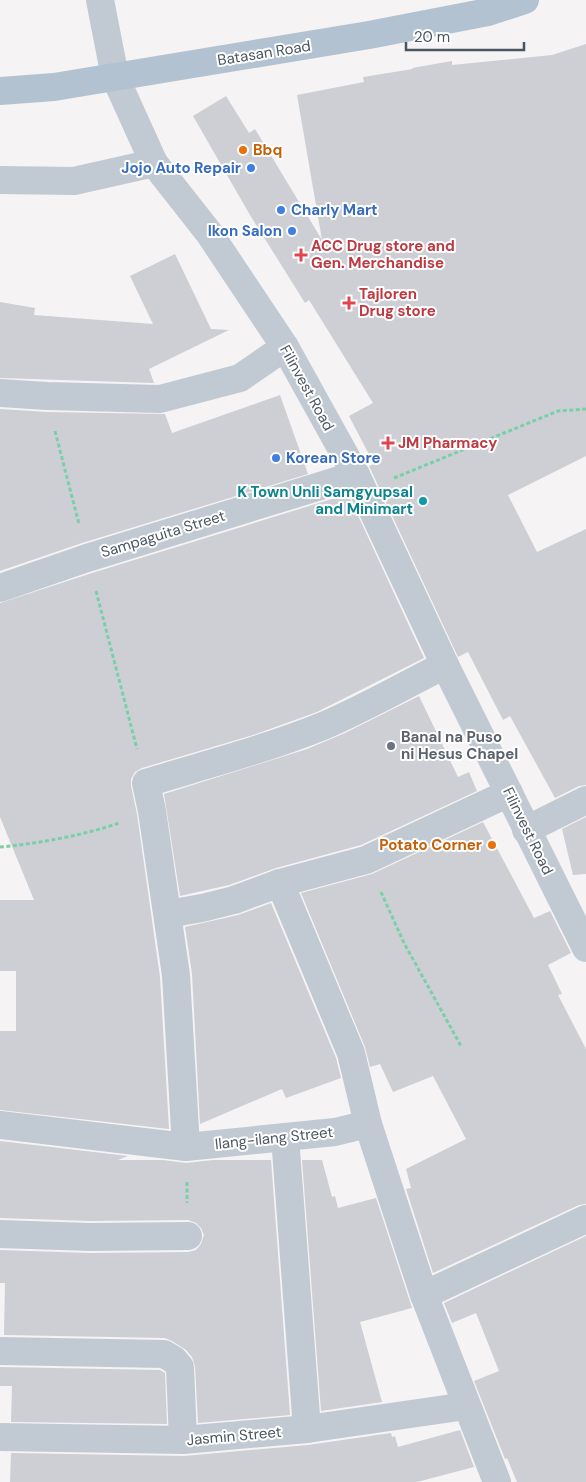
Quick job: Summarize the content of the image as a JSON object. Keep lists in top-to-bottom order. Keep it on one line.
{"streets":{"main road":["Batasan Road"],"street":["Filinvest Road","Sampaguita Street","Ilang-ilang Street","Jasmin Street"]},"crossings":[["Batasan Road","Filinvest Road"],["Filinvest Road","Sampaguita Street"]],"places":{"other":["Bbq","Jojo Auto Repair","Charly Mart","Ikon Salon","Korean Store","K Town Unli Samgyupsal and Minimart","Banal na Puso ni Hesus Chapel","Potato Corner"],"health":["ACC Drug store and Gen. Merchandise","Tajloren Drug store","JM Pharmacy"]},"scale_bar":"20 m"}
